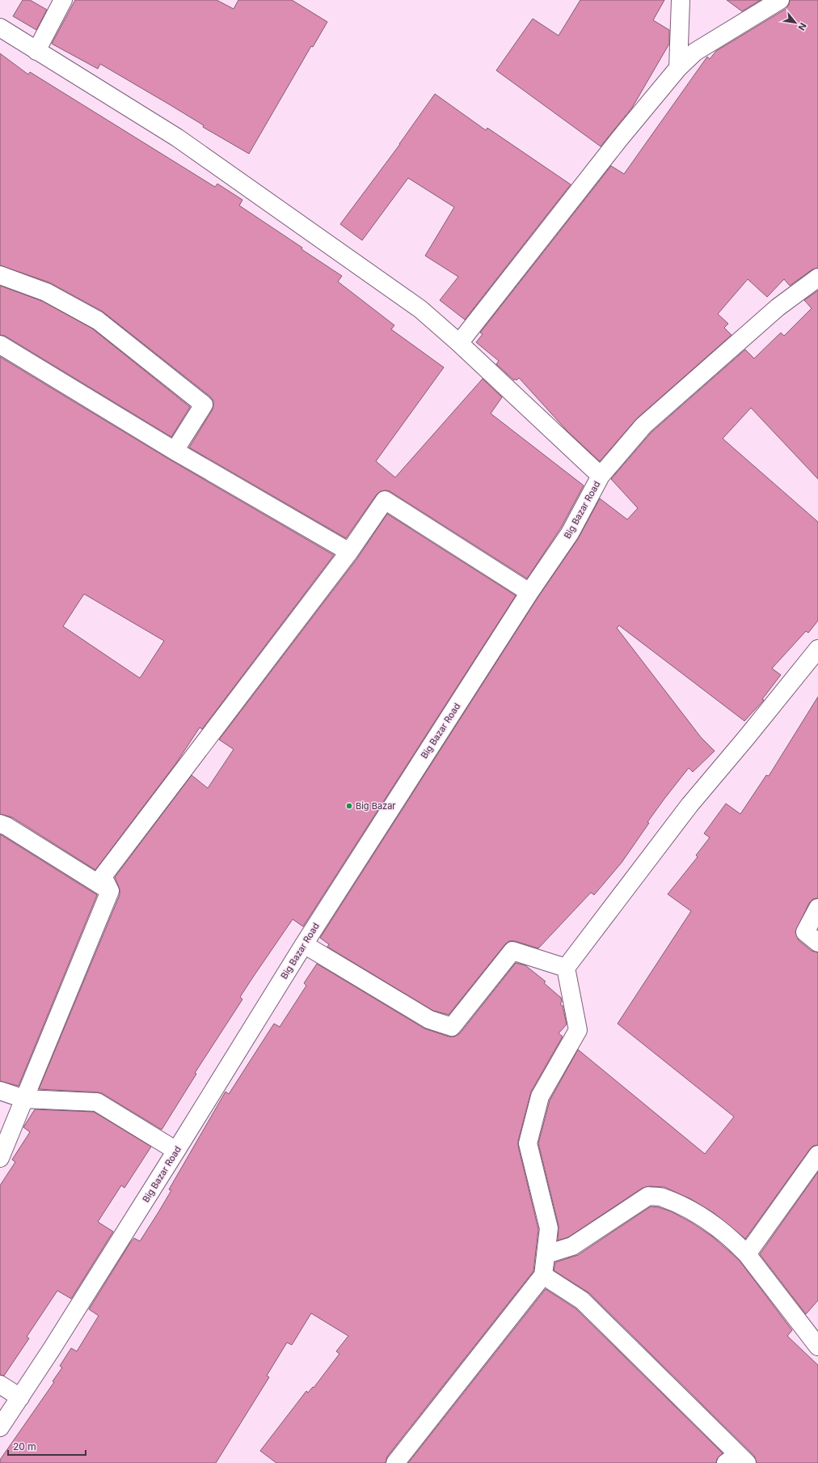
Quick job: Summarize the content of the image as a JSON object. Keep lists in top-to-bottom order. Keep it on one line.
{"streets":{"street":["Big Bazar Road"]},"places":["Big Bazar"],"scale_bar":"20 m","north":"bottom right"}
